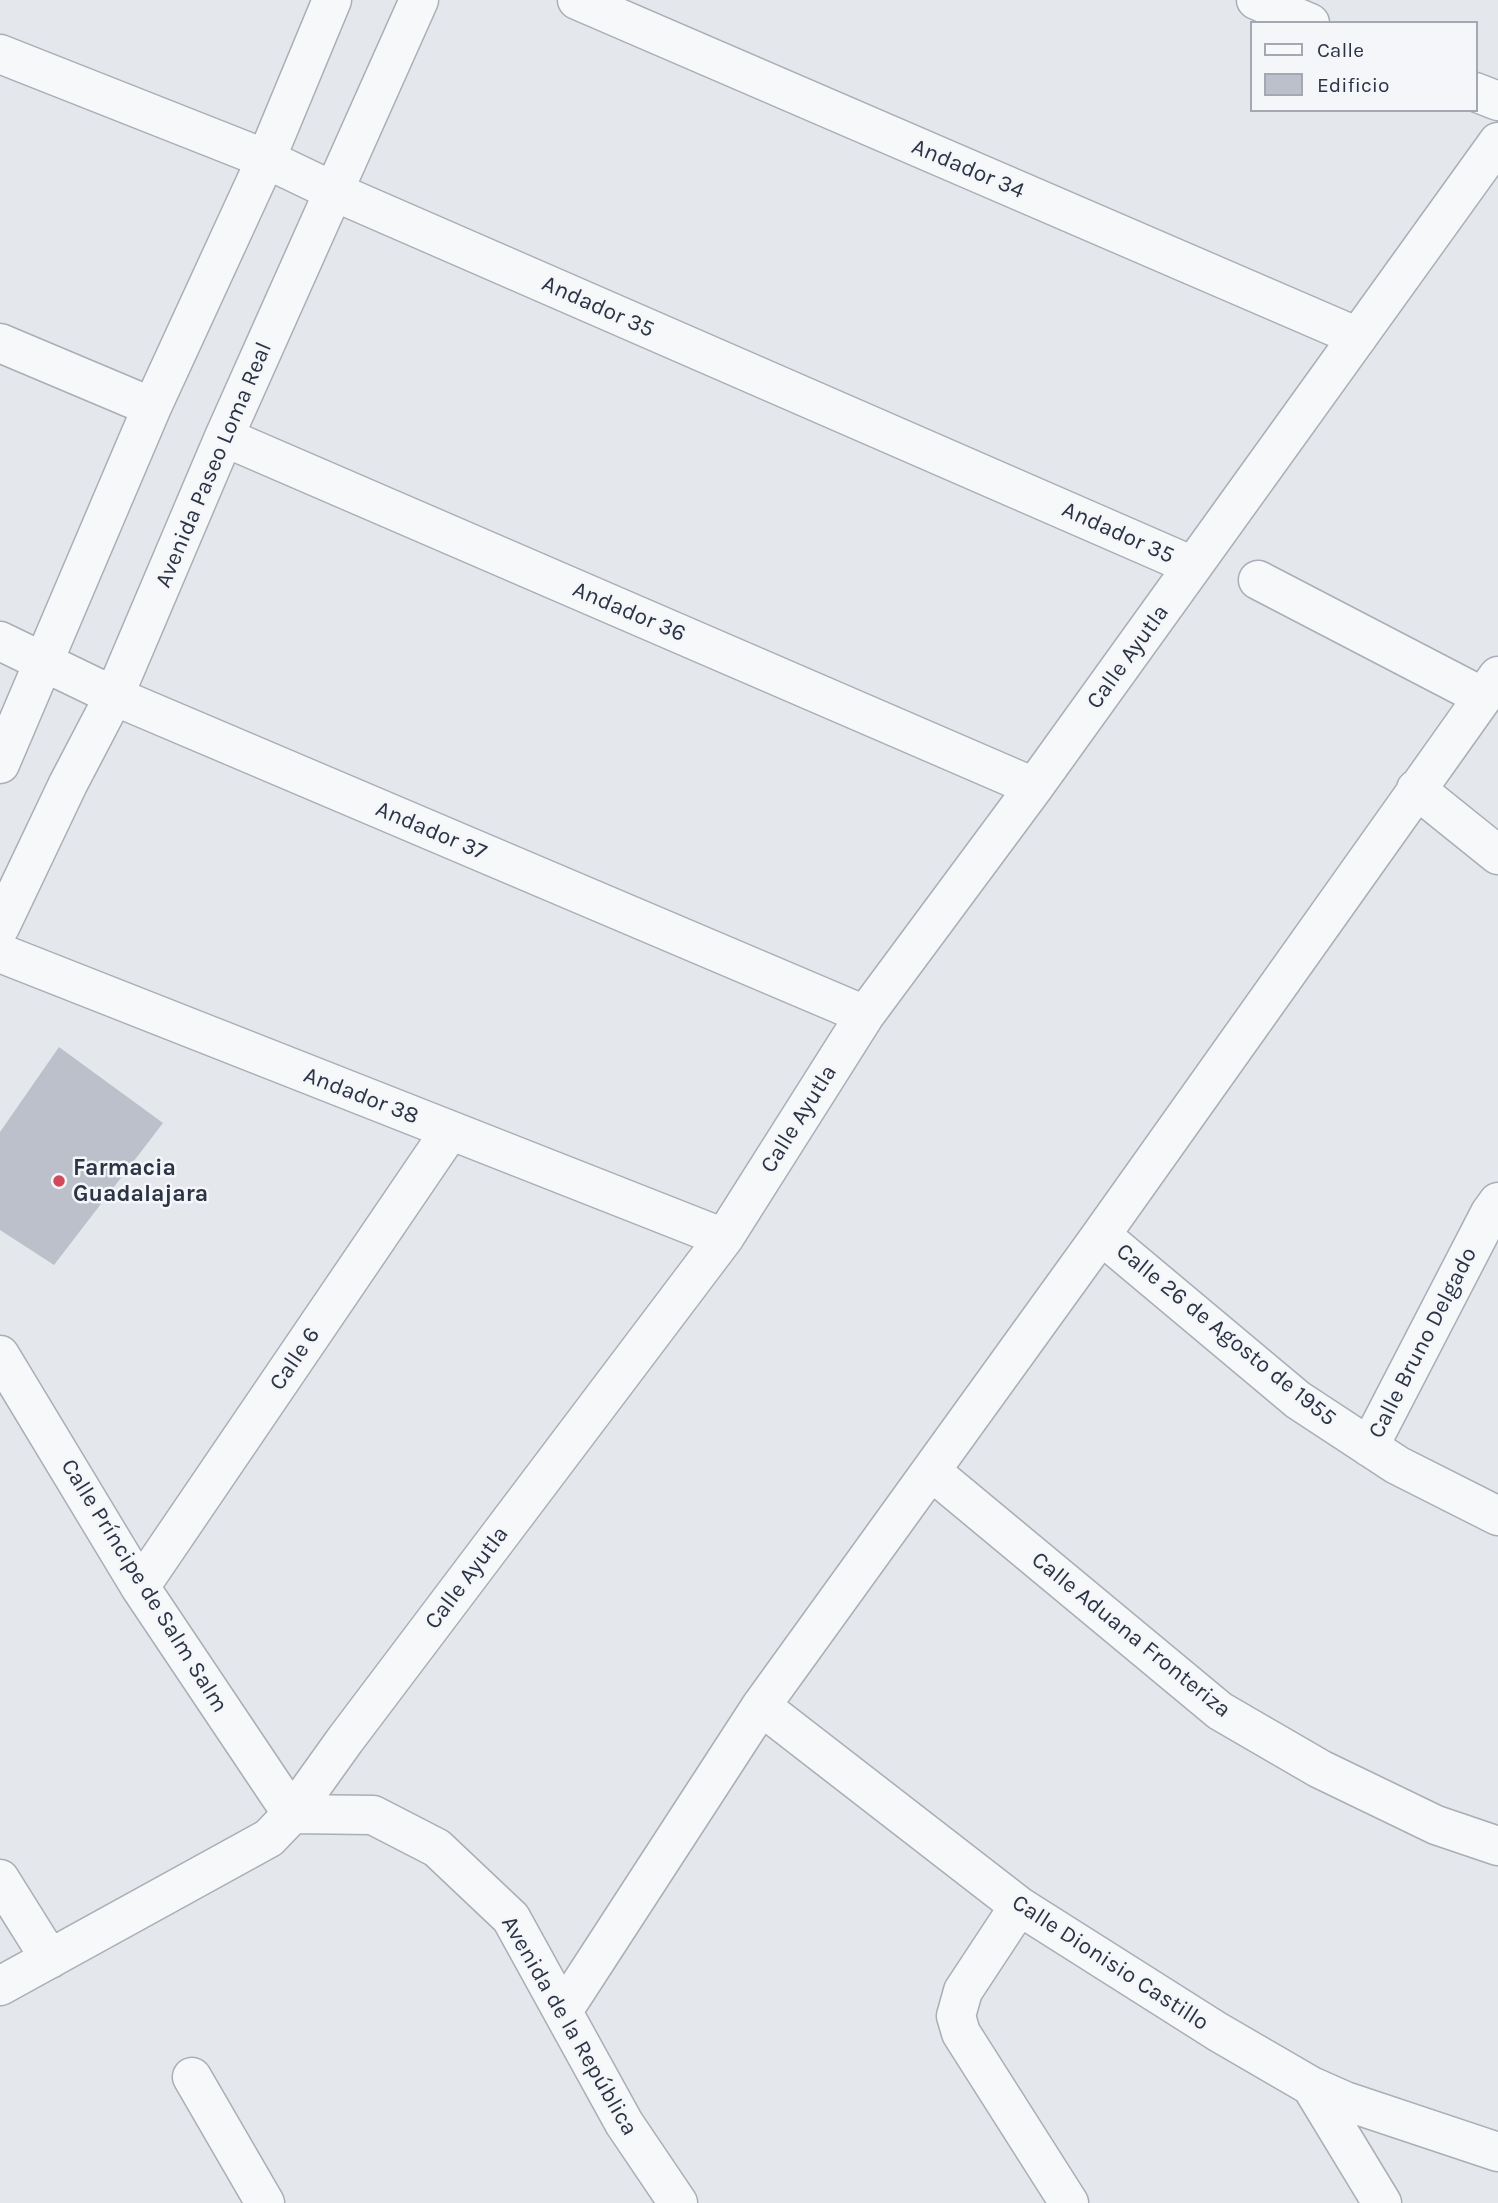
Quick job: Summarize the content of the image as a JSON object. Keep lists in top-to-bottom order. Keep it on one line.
{"streets":{"street":["Andador 34","Andador 35","Avenida Paseo Loma Real","Andador 36","Calle Ayutla","Andador 37","Andador 38","Calle 26 de Agosto de 1955","Calle Bruno Delgado","Calle 6","Calle Príncipe de Salm Salm","Calle Aduana Fronteriza","Calle Dionisio Castillo","Avenida de la República"]},"crossings":[["Andador 34","Calle Ayutla"],["Andador 35","Avenida Paseo Loma Real"],["Andador 35","Calle Ayutla"],["Avenida Paseo Loma Real","Andador 36"],["Avenida Paseo Loma Real","Andador 37"],["Andador 36","Calle Ayutla"],["Calle Ayutla","Andador 37"],["Calle Ayutla","Andador 38"],["Calle Ayutla","Calle Príncipe de Salm Salm"],["Calle Ayutla","Avenida de la República"],["Andador 38","Calle 6"],["Calle 26 de Agosto de 1955","Calle Bruno Delgado"],["Calle 6","Calle Príncipe de Salm Salm"],["Calle Príncipe de Salm Salm","Avenida de la República"]],"places":["Farmacia Guadalajara"],"legend":["Calle","Edificio"]}
